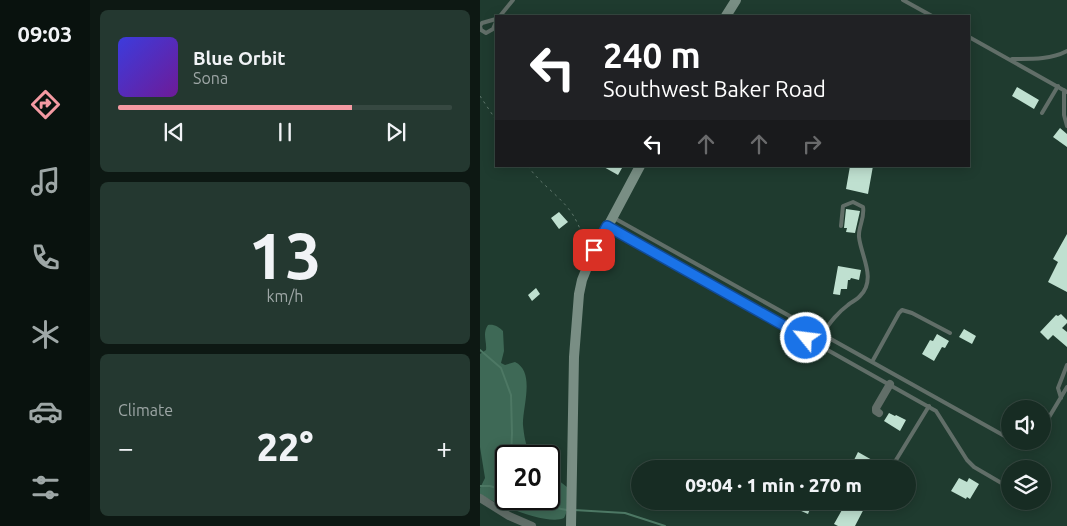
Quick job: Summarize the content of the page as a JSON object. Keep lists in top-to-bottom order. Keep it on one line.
{"page":{"tabs":"09:03","turn":["240 m","Southwest Baker Road"],"song":["Blue Orbit","Sona"],"tile":[["13","km/h"],"Climate"],"heat":["−","22°","+"],"limit":"20","trip":"09:04 · 1 min · 270 m"}}
